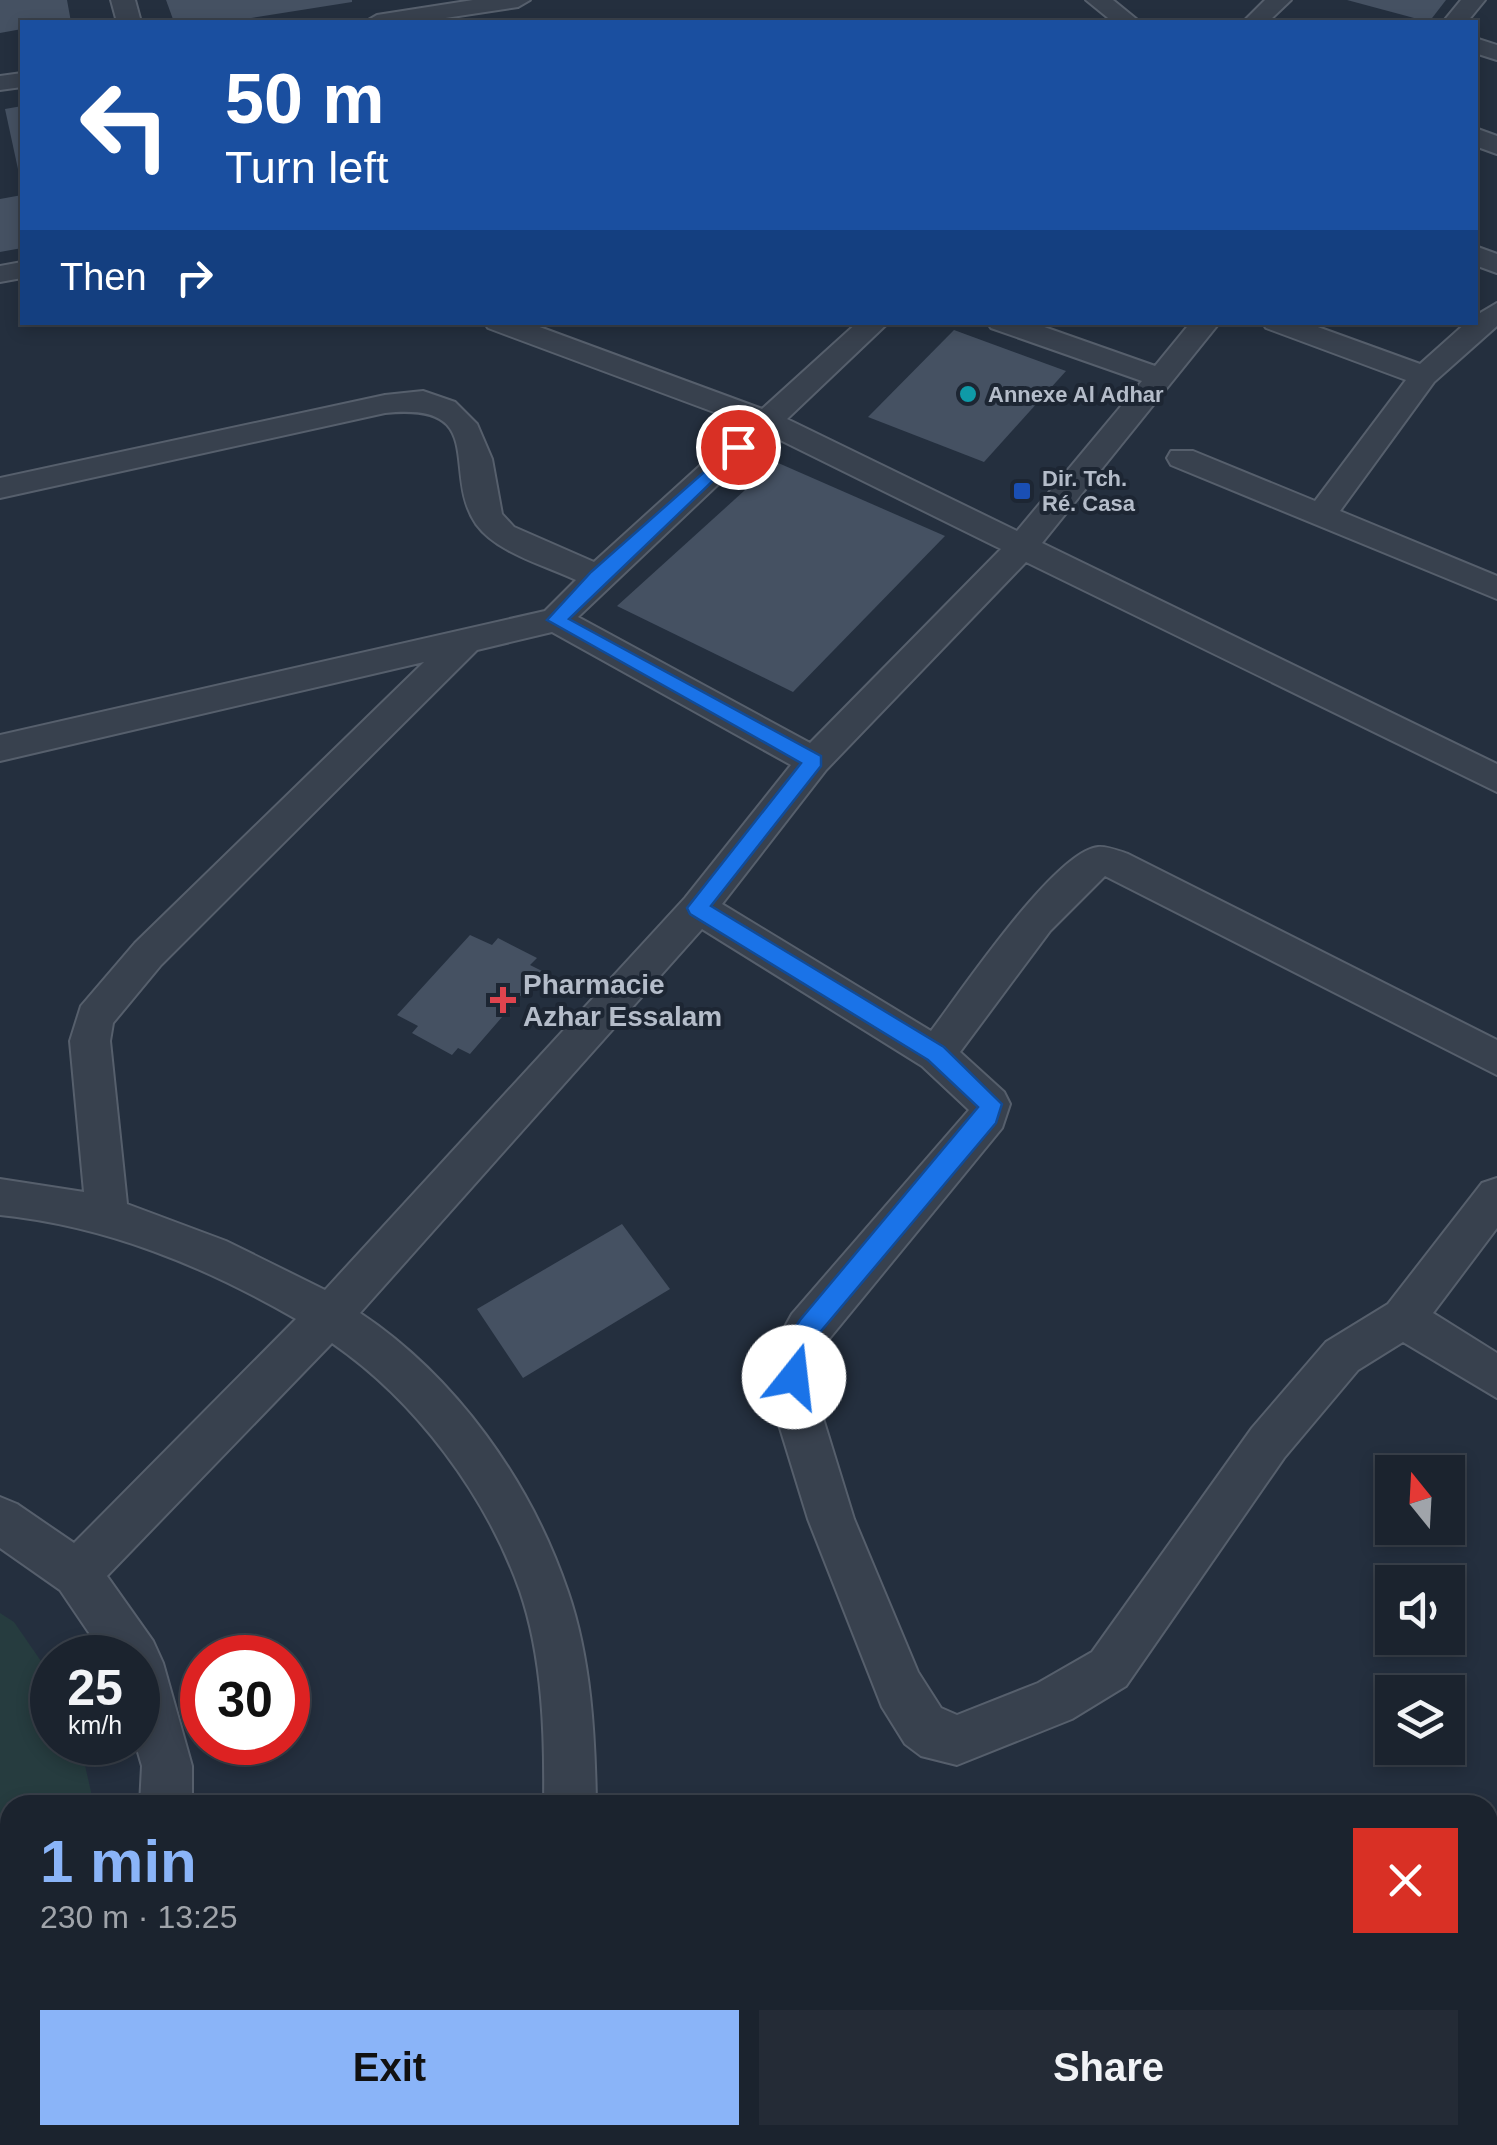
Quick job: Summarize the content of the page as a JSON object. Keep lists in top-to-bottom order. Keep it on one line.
{"places":{"other":["Annexe Al Adhar"],"transit":["Dir. Tch. Ré. Casa"],"health":["Pharmacie Azhar Essalam"]},"north":"top","page":{"turn":["50 m","Turn left"],"then":"Then","speed":"25 km/h","limit":"30","heading":["1 min","230 m · 13:25"],"buttons":["Exit","Share"]}}
